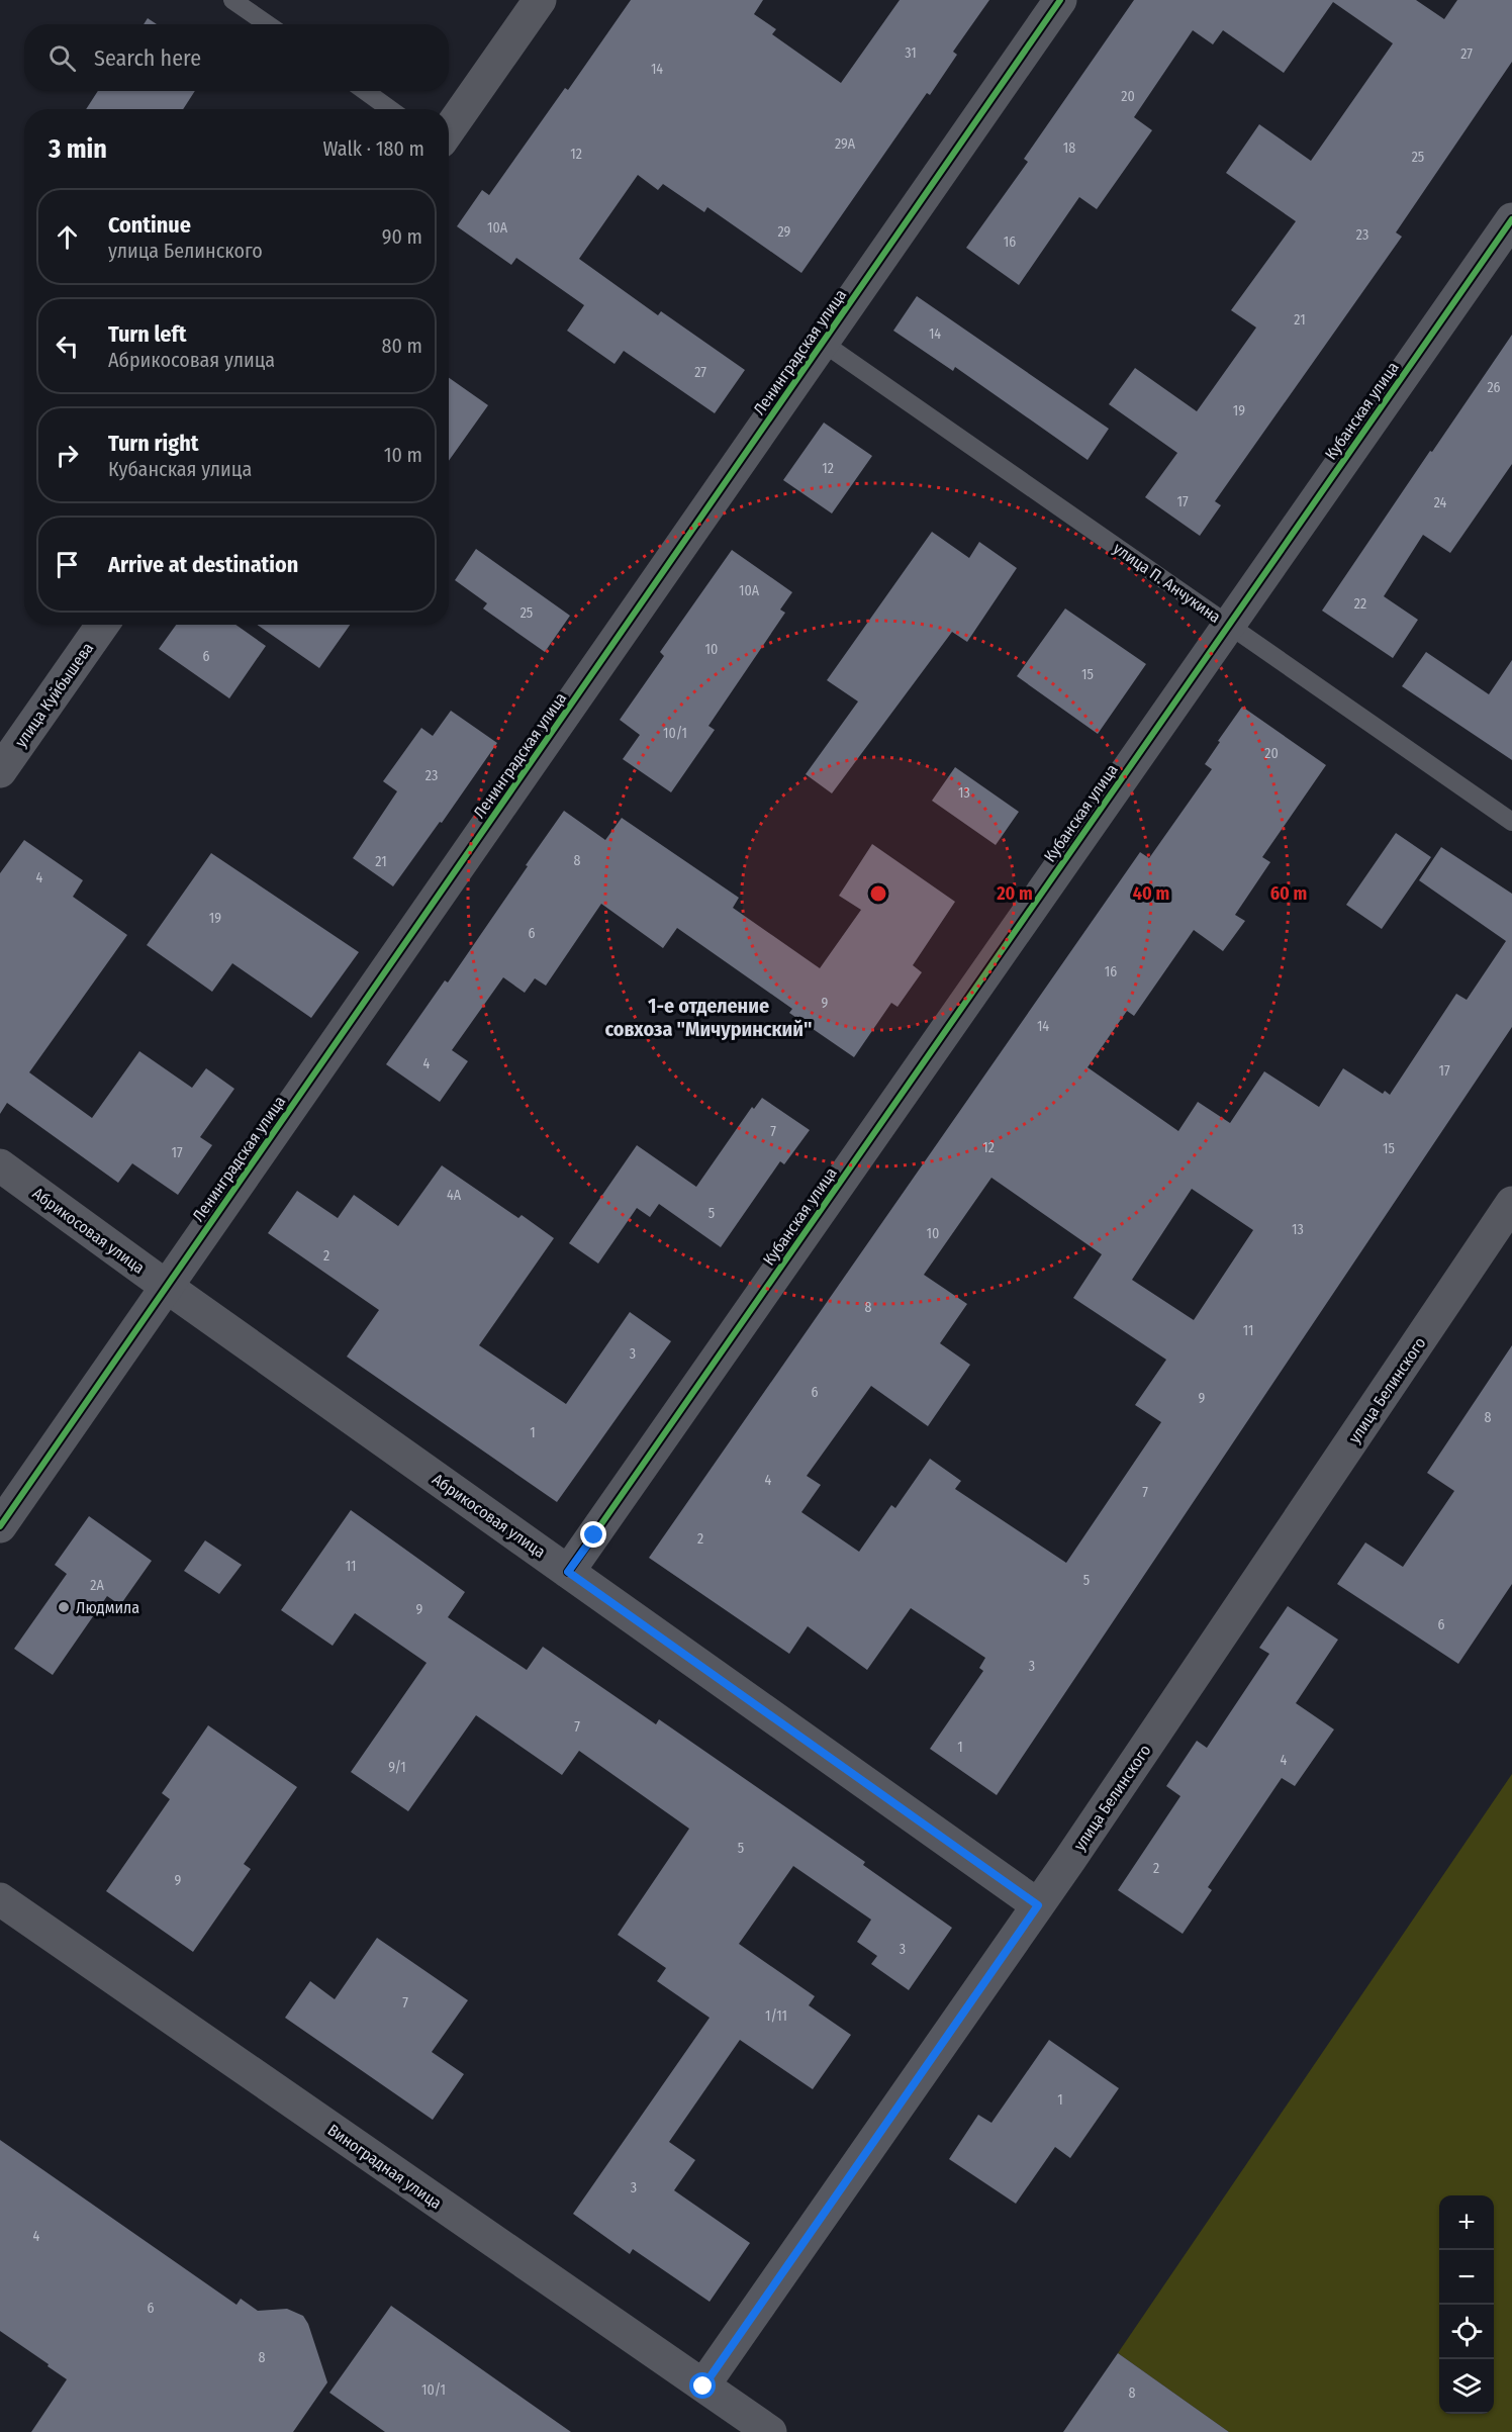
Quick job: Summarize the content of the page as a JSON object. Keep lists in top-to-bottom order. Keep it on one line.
{"streets":{"street":["Ленинградская улица","Кубанская улица","улица Куйбышева","Абрикосовая улица","улица Белинского","Виноградная улица"],"lane":["улица П. Анчукина"]},"crossings":[["Ленинградская улица","улица П. Анчукина"],["Ленинградская улица","Абрикосовая улица"],["Кубанская улица","улица П. Анчукина"],["Кубанская улица","Абрикосовая улица"],["Абрикосовая улица","улица Белинского"],["улица Белинского","Виноградная улица"]],"districts":["1-е отделение совхоза \"Мичуринский\""],"places":["Людмила"],"house_numbers":["31","27","14","20","29А","18","12","25","10А","29","23","16","21","14","27","26","19","12","17","24","10А","22","25","10","6","15","10/1","20","23","13","8","21","4","19","6","16","9","14","4","17","7","12","15","17","4А","5","13","10","2","8","11","3","6","9","8","1","4","7","2","11","5","2А","9","6","3","7","1","4","9/1","5","2","9","3","7","1/11","1","3","4","6","8","10/1","8"],"page":{"search":"Search here","heading":["3 min","Walk · 180 m"],"list":[["Continue","улица Белинского","90 m"],["Turn left","Абрикосовая улица","80 m"],["Turn right","Кубанская улица","10 m"],"Arrive at destination"],"map_buttons":["+","−"]},"rings":["20 m","40 m","60 m"]}
